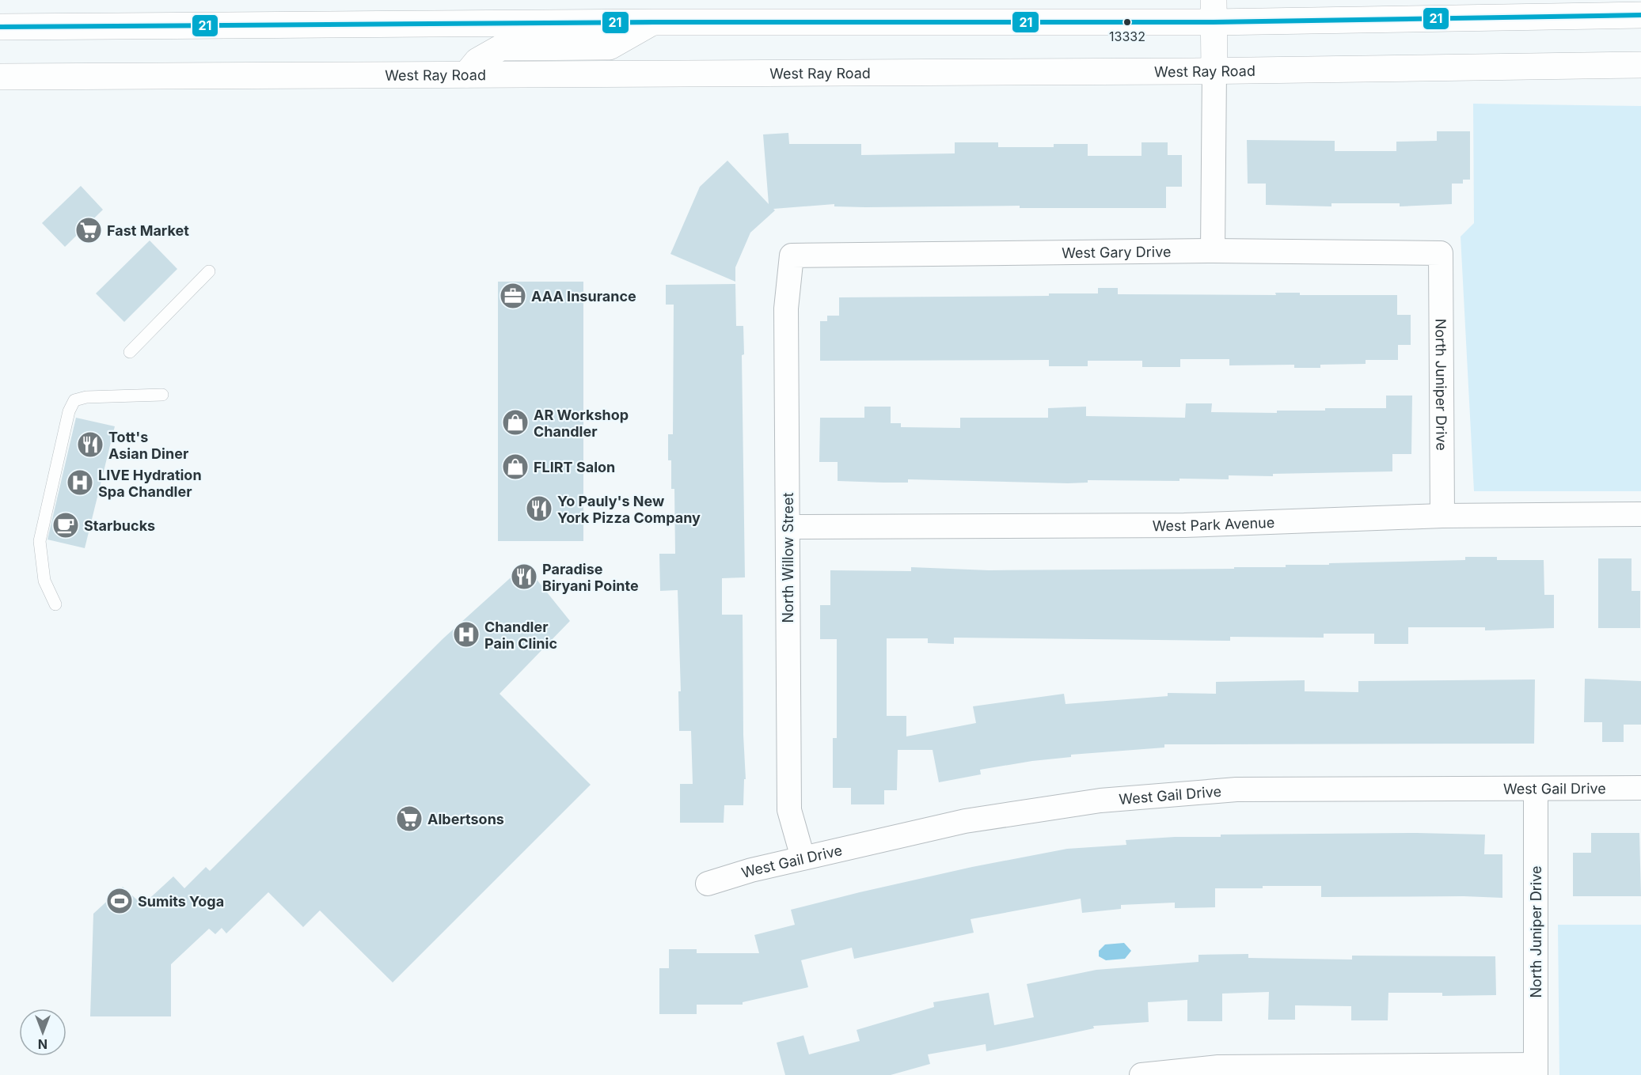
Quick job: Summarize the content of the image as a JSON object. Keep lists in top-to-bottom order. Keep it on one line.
{"streets":{"main road":["West Ray Road"],"street":["West Gary Drive","North Juniper Drive","West Park Avenue","North Willow Street","West Gail Drive"]},"crossings":[["West Gary Drive","North Juniper Drive"],["West Gary Drive","North Willow Street"],["North Juniper Drive","West Park Avenue"],["North Juniper Drive","West Gail Drive"],["West Park Avenue","North Willow Street"],["North Willow Street","West Gail Drive"]],"places":{"other":["13332"],"supermarket":["Fast Market","Albertsons"],"office":["AAA Insurance"],"shop":["AR Workshop Chandler","FLIRT Salon"],"restaurant":["Tott's Asian Diner","Yo Pauly's New York Pizza Company","Paradise Biryani Pointe"],"hospital":["LIVE Hydration Spa Chandler","Chandler Pain Clinic"],"cafe":["Starbucks"],"sports":["Sumits Yoga"]},"lines":["transit line 21"],"north":"bottom"}
